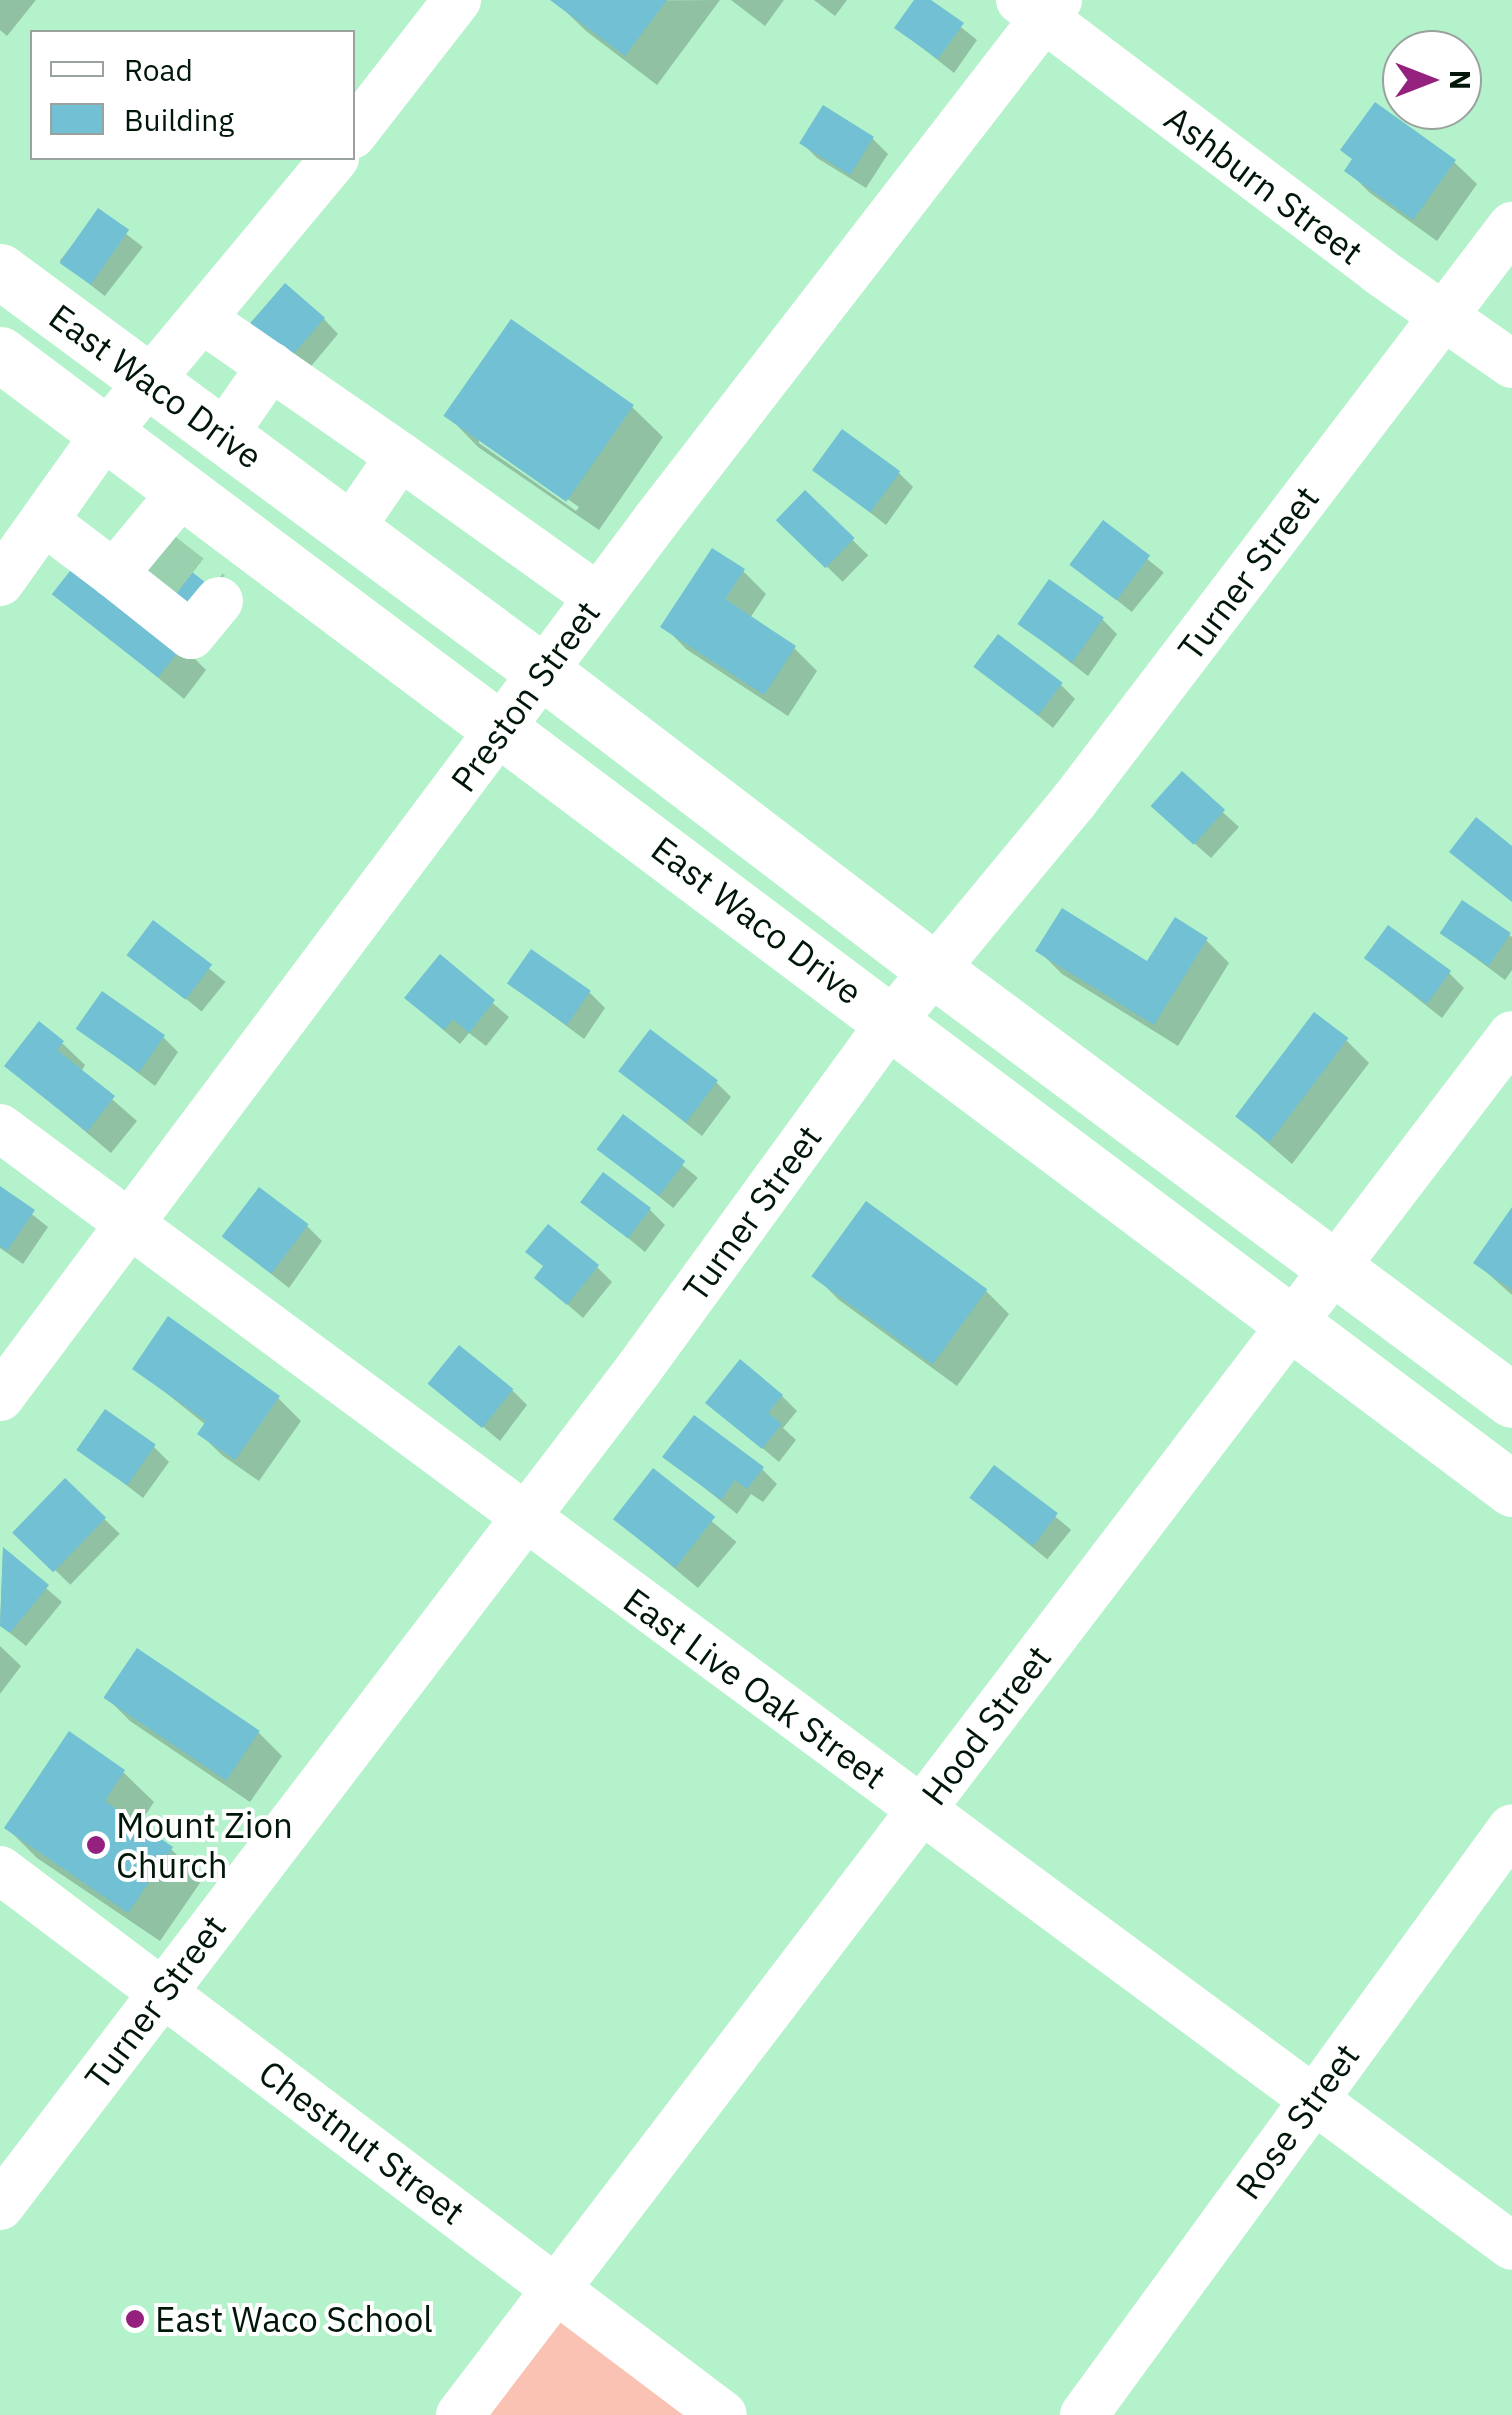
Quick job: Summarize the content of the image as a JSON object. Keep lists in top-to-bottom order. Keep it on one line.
{"streets":{"main road":["East Waco Drive"],"street":["Ashburn Street","Turner Street","Preston Street","East Live Oak Street","Hood Street","Rose Street","Chestnut Street"]},"crossings":[["Ashburn Street","Turner Street"],["Ashburn Street","Preston Street"],["East Waco Drive","Turner Street"],["East Waco Drive","Preston Street"],["East Waco Drive","Hood Street"],["Turner Street","East Live Oak Street"],["Turner Street","Chestnut Street"],["Preston Street","East Live Oak Street"],["East Live Oak Street","Hood Street"],["East Live Oak Street","Rose Street"],["Hood Street","Chestnut Street"]],"places":["Mount Zion Church","East Waco School"],"legend":["Road","Building"],"north":"right"}
